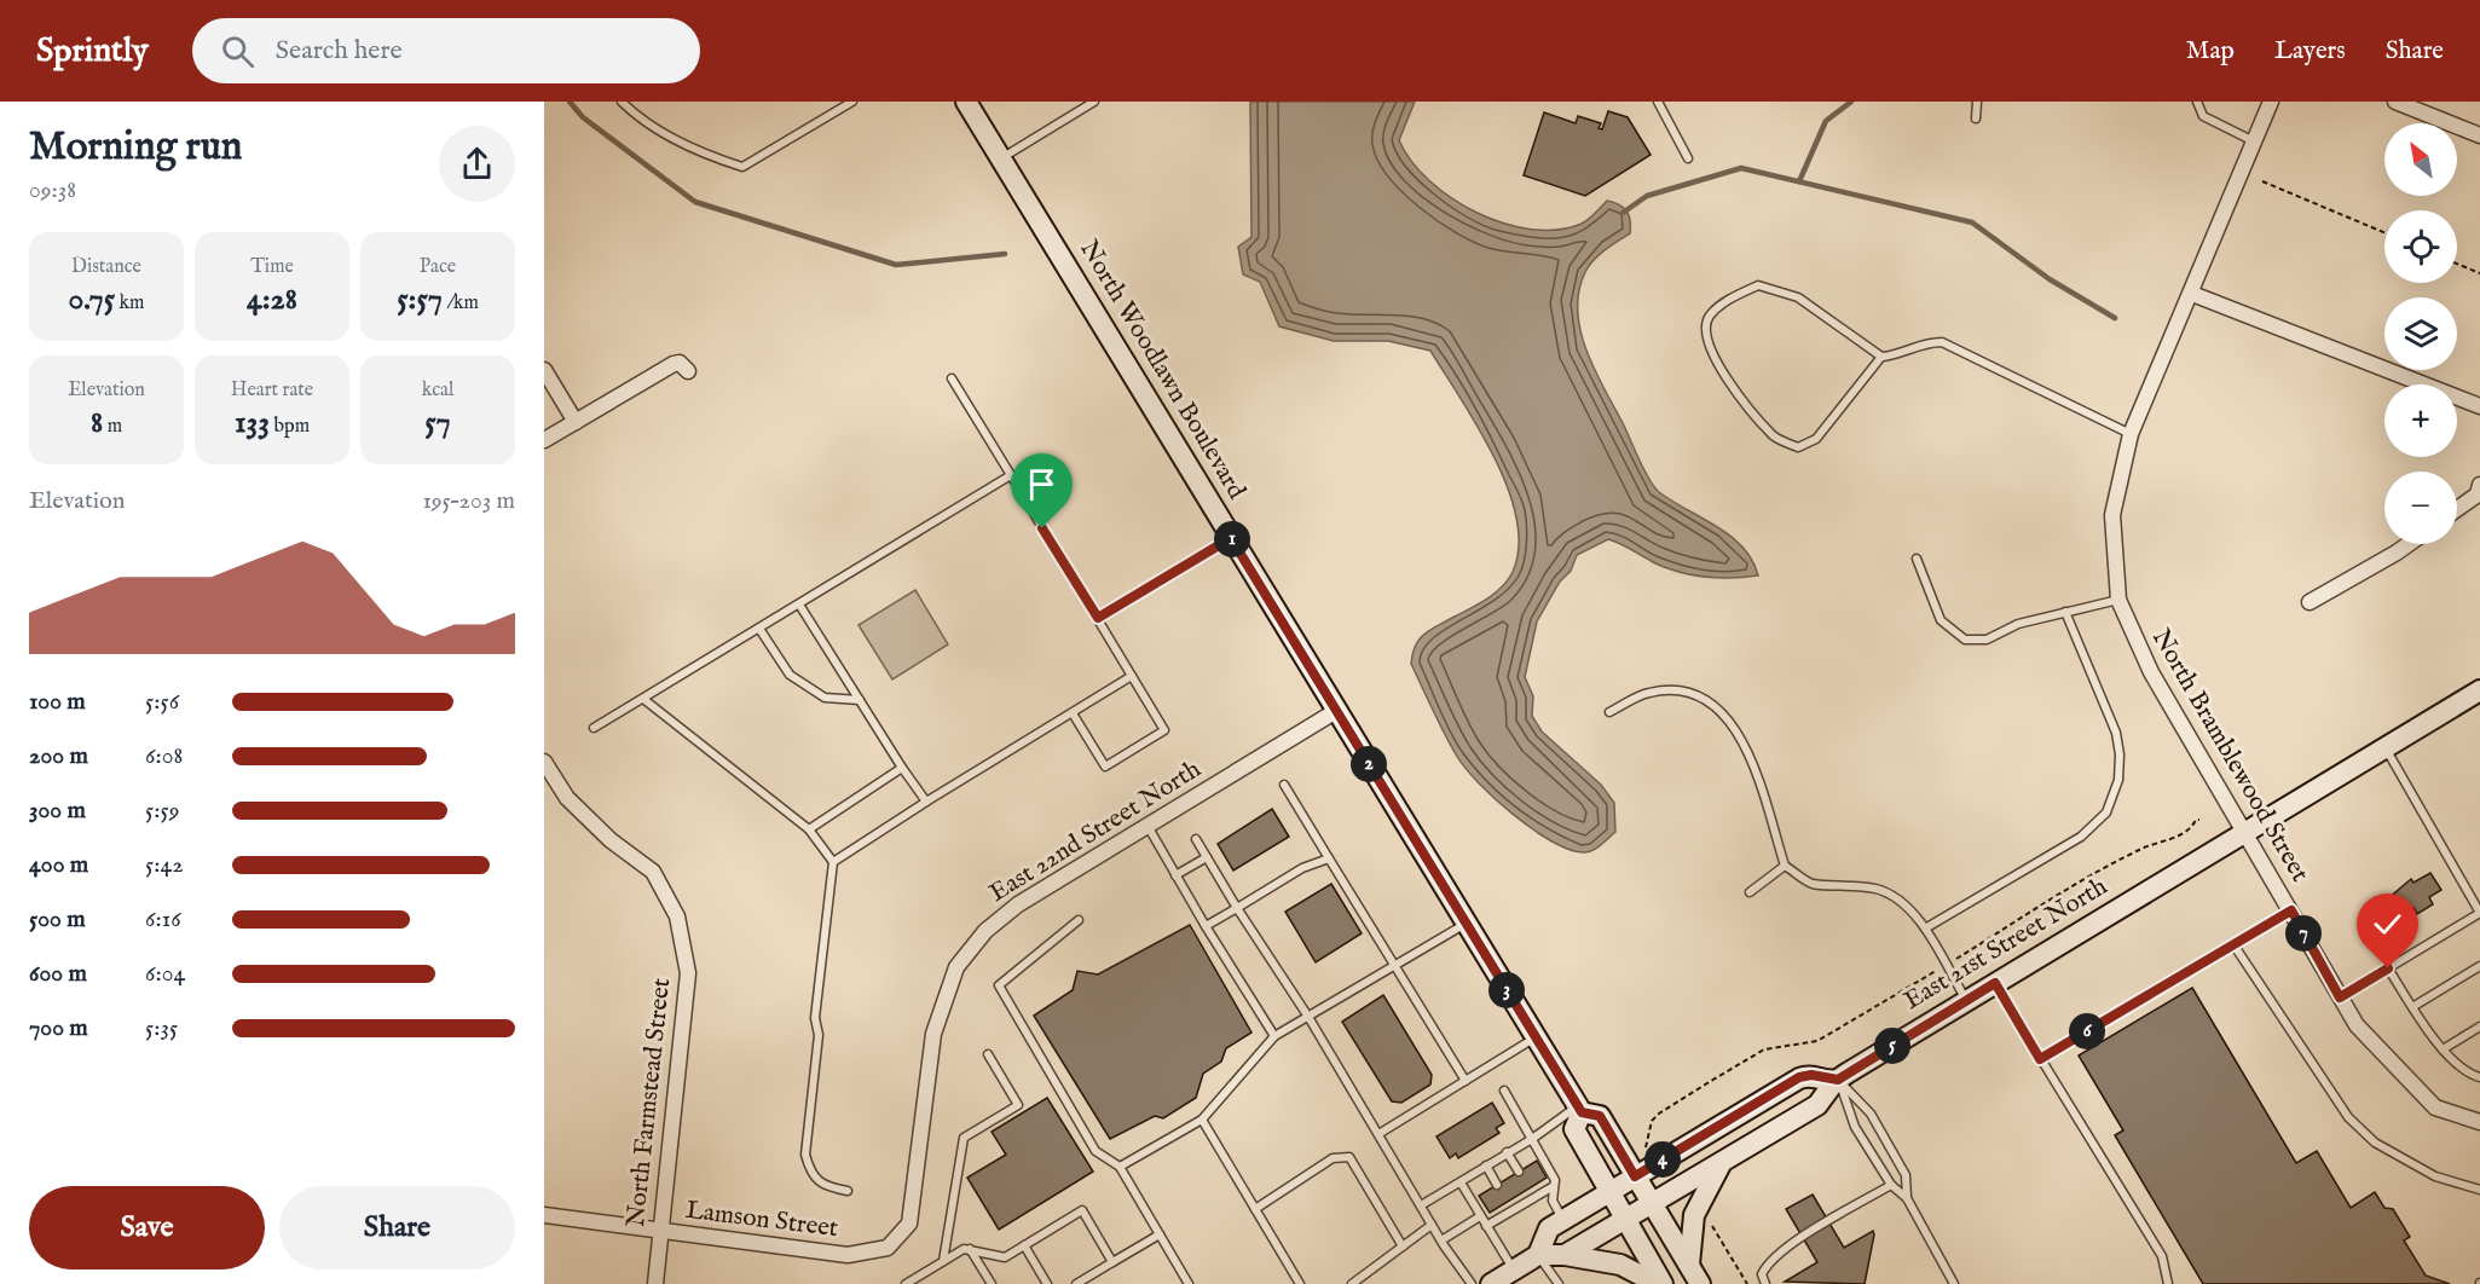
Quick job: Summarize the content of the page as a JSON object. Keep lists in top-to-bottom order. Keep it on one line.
{"streets":{"main road":["North Woodlawn Boulevard","East 21st Street North"],"street":["North Bramblewood Street","East 22nd Street North","North Farmstead Street","Lamson Street"]},"crossings":[["North Woodlawn Boulevard","East 22nd Street North"],["North Woodlawn Boulevard","East 21st Street North"],["North Bramblewood Street","East 21st Street North"],["East 22nd Street North","Lamson Street"],["North Farmstead Street","Lamson Street"]],"north":"top left","page":{"header":"Sprintly","search":"Search here","nav":["Map","Layers","Share"],"heading":["Morning run","09:38"],"map_buttons":["+","−"],"stats":[["Distance","0.75 km"],["Time","4:28"],["Pace","5:57 /km"],["Elevation","8 m"],["Heart rate","133 bpm"],["kcal","57"]],"chart":["Elevation","195–203 m"],"pins":["1","2","7","3","6","5","4"],"list":[{"name":"100 m","note":"5:56"},{"name":"200 m","note":"6:08"},{"name":"300 m","note":"5:59"},{"name":"400 m","note":"5:42"},{"name":"500 m","note":"6:16"},{"name":"600 m","note":"6:04"},{"name":"700 m","note":"5:35"}],"buttons":["Save","Share"]}}
